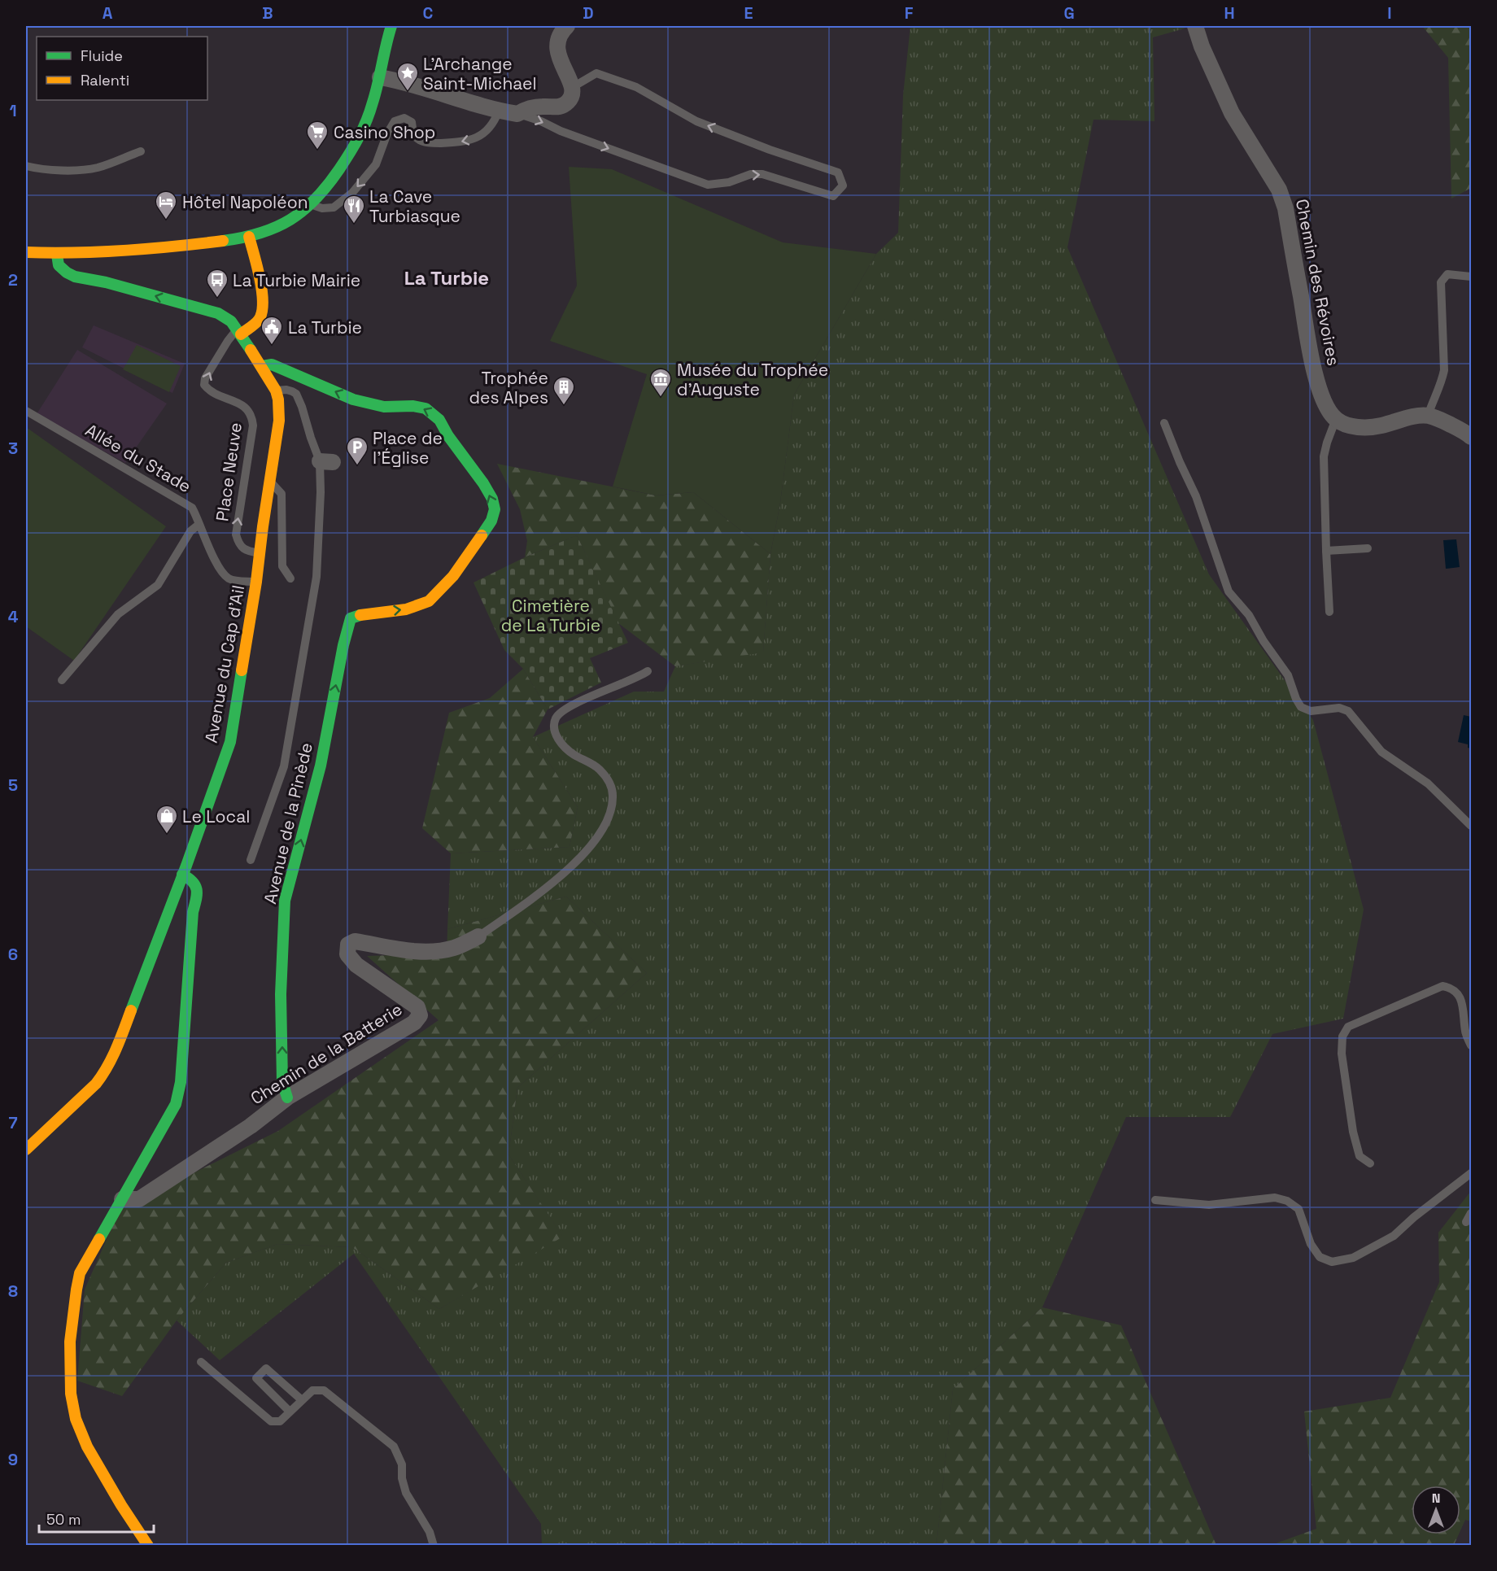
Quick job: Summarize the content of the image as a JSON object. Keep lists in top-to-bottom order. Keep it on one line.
{"streets":{"street":["Chemin des Révoires","Avenue du Cap d'Ail","Avenue de la Pinède","Chemin de la Batterie"],"lane":["Allée du Stade","Place Neuve"]},"crossings":[["Allée du Stade","Avenue du Cap d'Ail"],["Place Neuve","Avenue du Cap d'Ail"],["Avenue du Cap d'Ail","Avenue de la Pinède"],["Avenue de la Pinède","Chemin de la Batterie"]],"districts":["La Turbie"],"parks":["Cimetière de La Turbie"],"places":{"place":["L'Archange Saint-Michael"],"supermarket":["Casino Shop"],"hotel":["Hôtel Napoléon"],"restaurant":["La Cave Turbiasque"],"bus stop":["La Turbie Mairie"],"public building":["La Turbie"],"museum":["Musée du Trophée d'Auguste"],"building":["Trophée des Alpes"],"parking":["Place de l'Église"],"shop":["Le Local"]},"legend":["Fluide","Ralenti"],"scale_bar":"50 m","north":"top","grid":{"columns":["A","B","C","D","E","F","G","H","I"],"rows":["1","2","3","4","5","6","7","8","9"]}}
